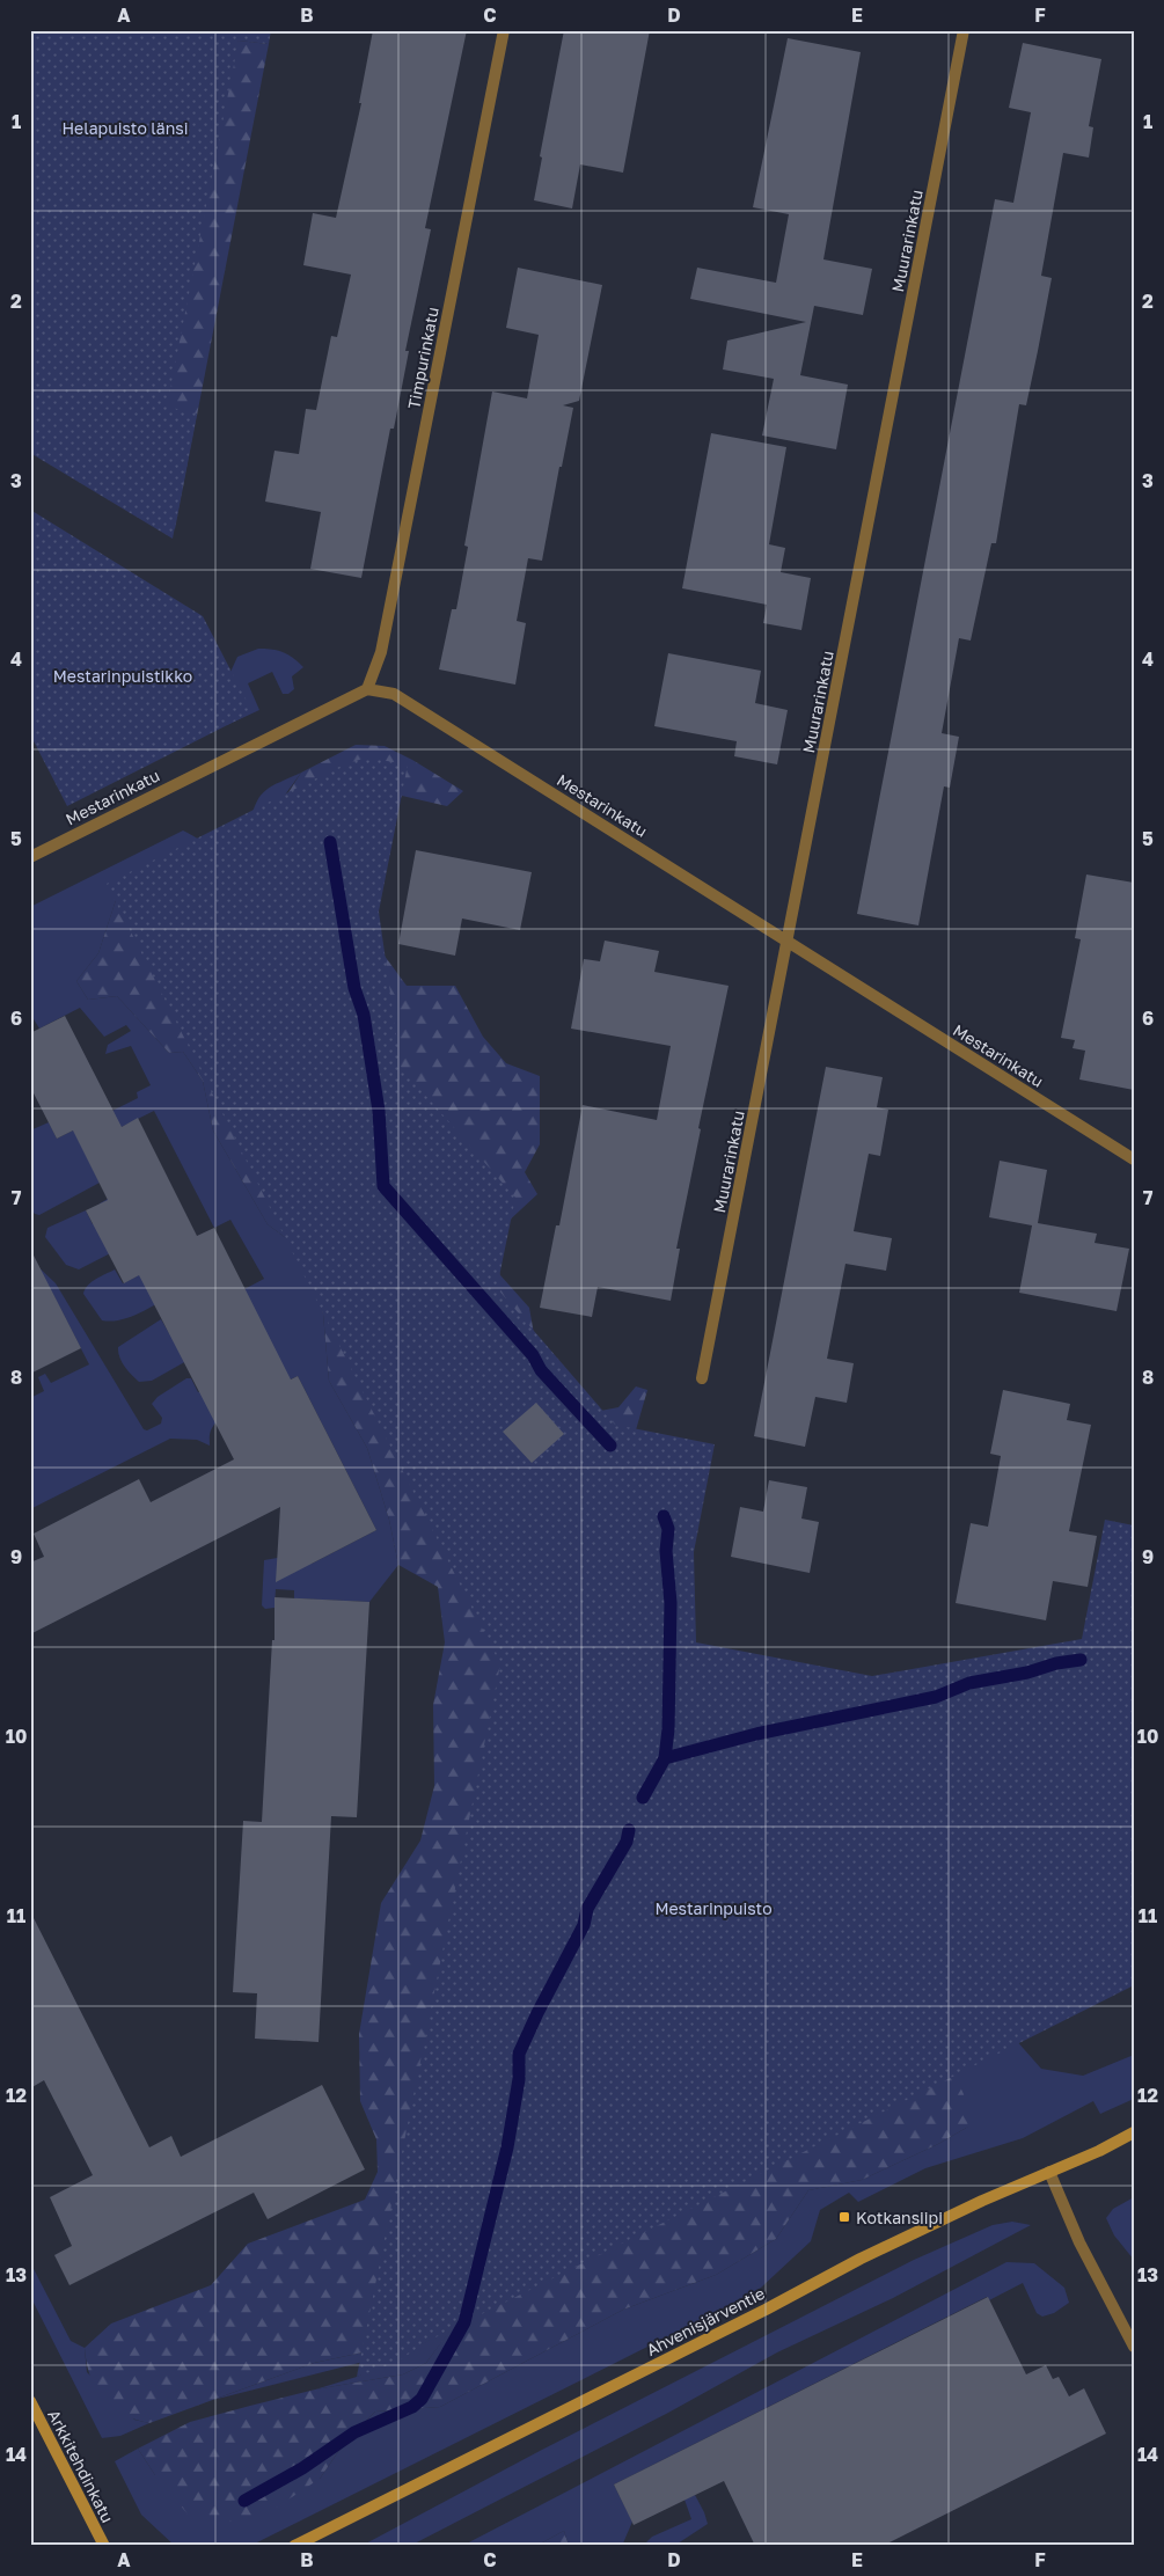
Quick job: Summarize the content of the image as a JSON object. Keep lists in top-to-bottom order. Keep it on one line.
{"streets":{"main road":["Ahvenisjärventie","Arkkitehdinkatu"],"street":["Muurarinkatu","Timpurinkatu","Mestarinkatu"]},"crossings":[["Muurarinkatu","Mestarinkatu"],["Timpurinkatu","Mestarinkatu"]],"parks":["Helapuisto länsi","Mestarinpuistikko","Mestarinpuisto"],"places":{"transit":["Kotkansiipi"]},"grid":{"columns":["A","B","C","D","E","F"],"rows":["1","2","3","4","5","6","7","8","9","10","11","12","13","14"]}}
